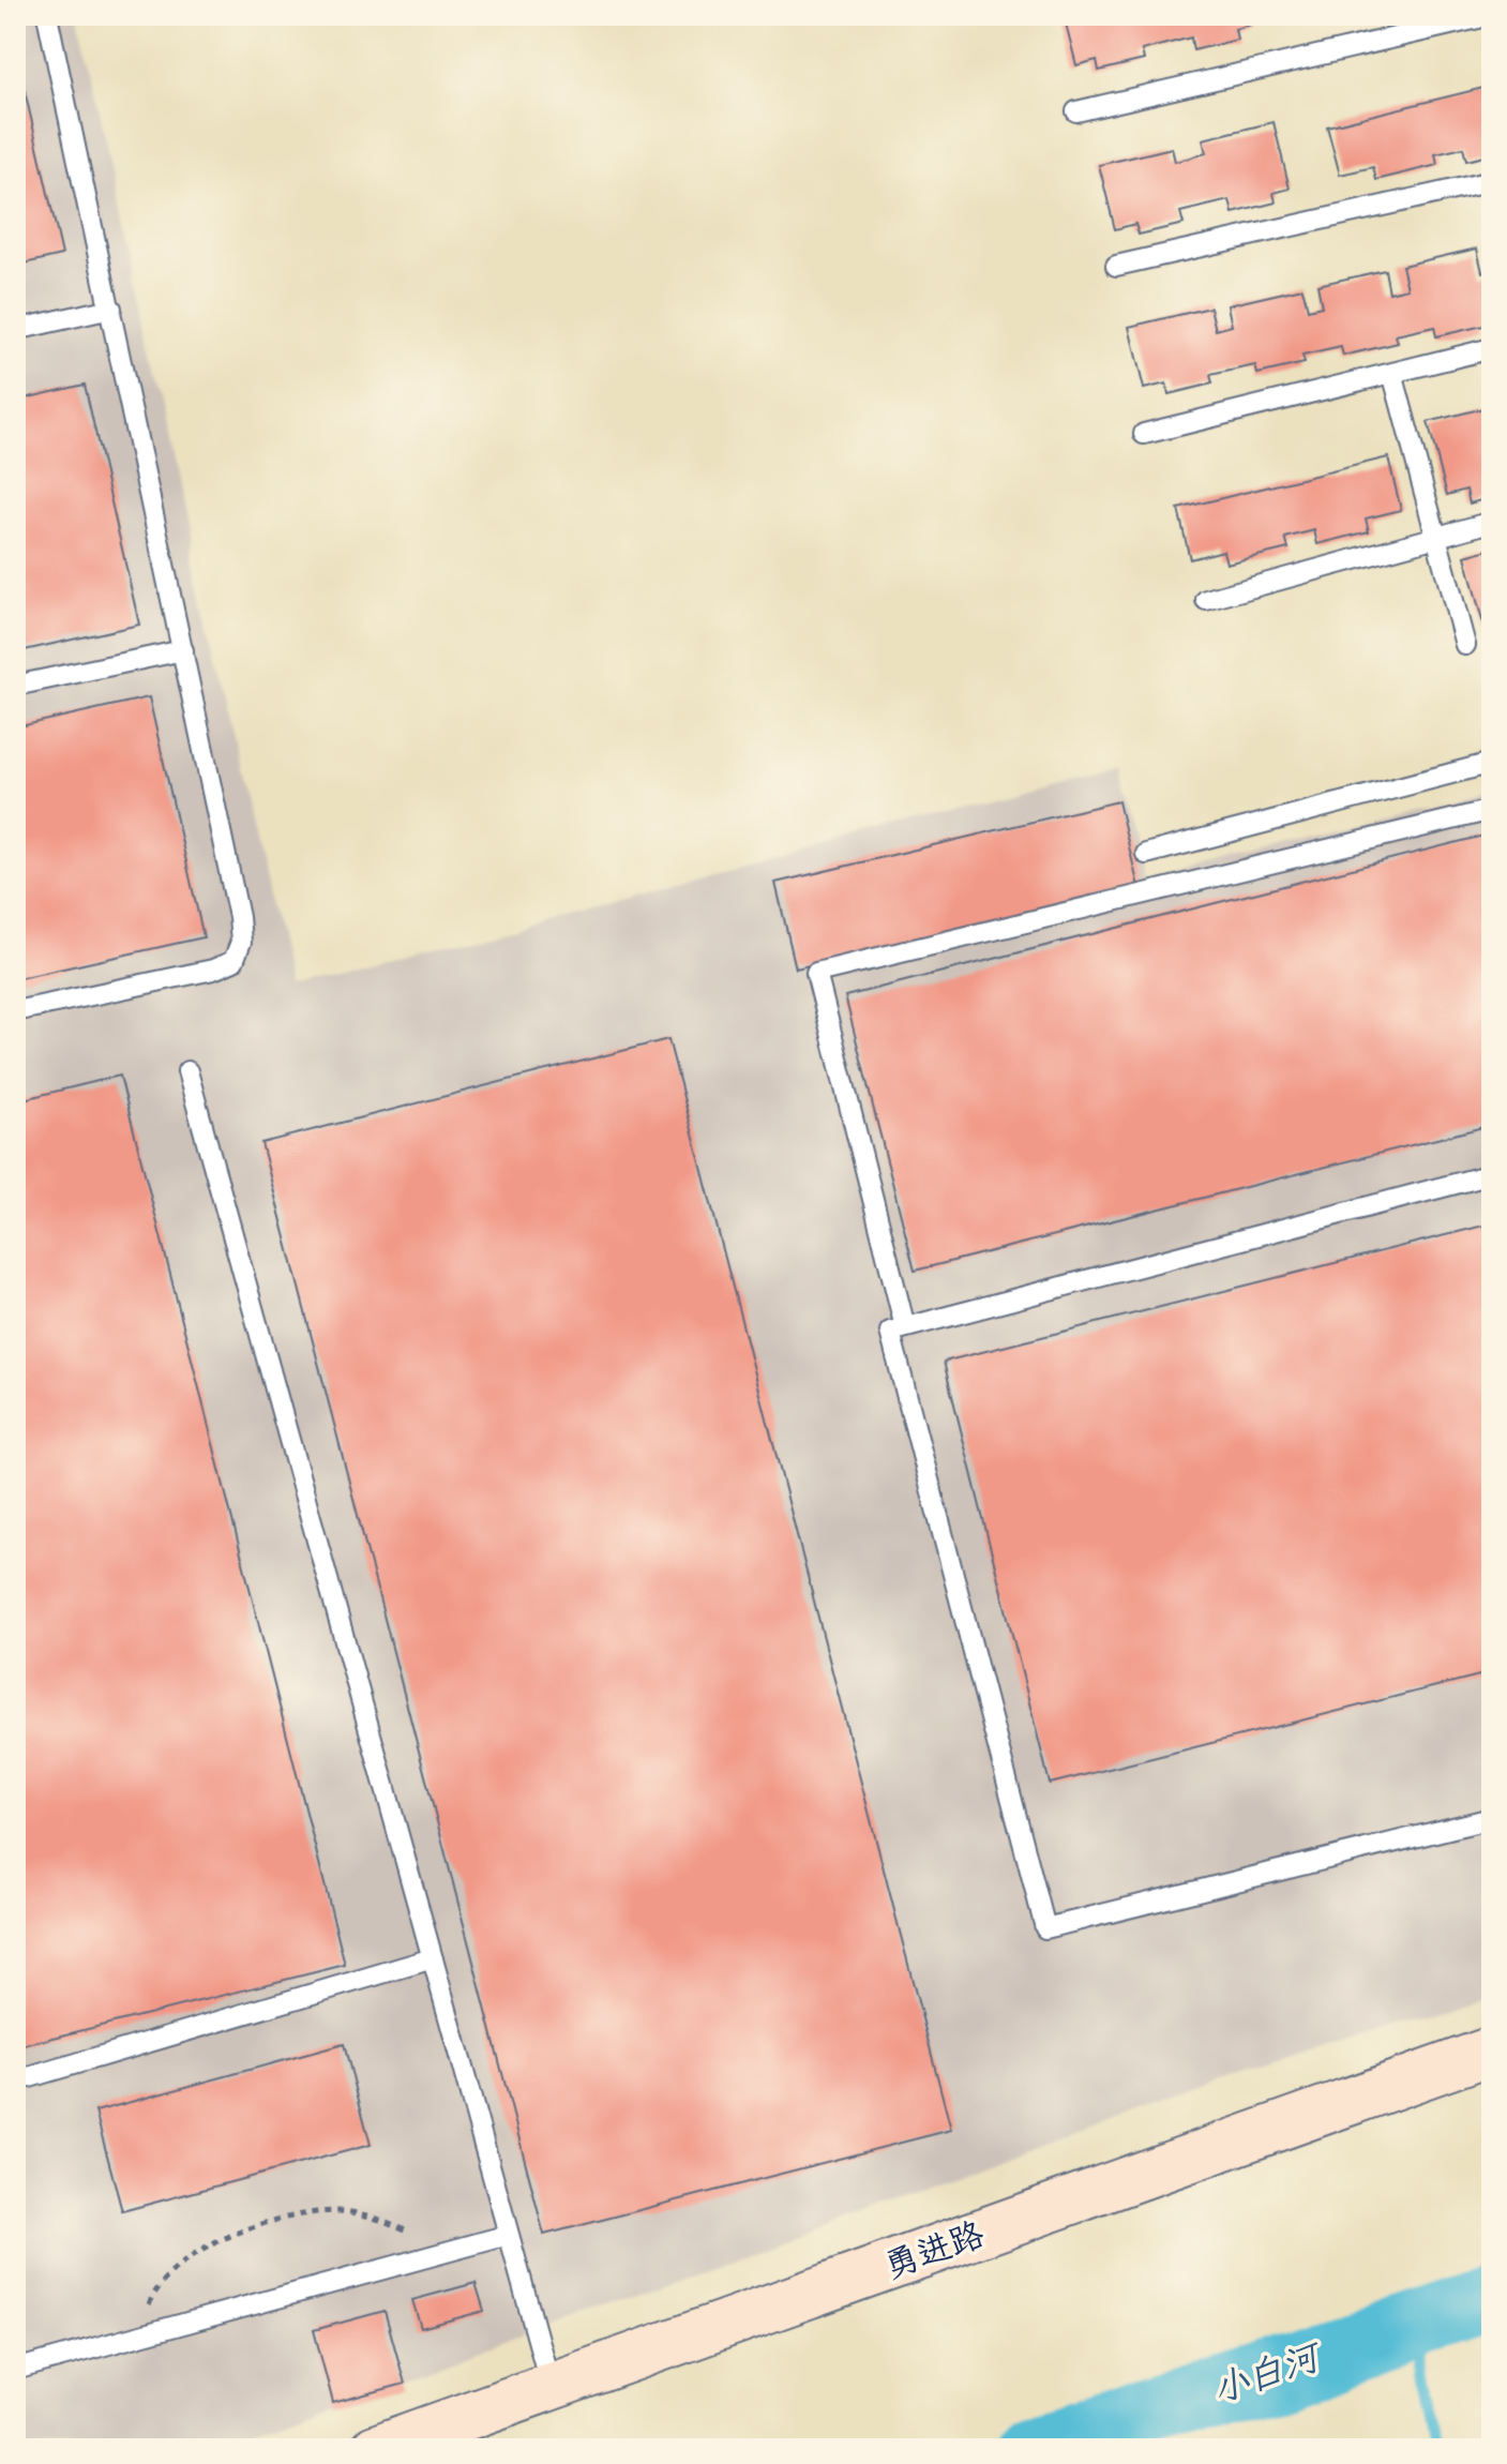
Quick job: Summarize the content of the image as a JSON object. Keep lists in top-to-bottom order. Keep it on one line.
{"streets":{"street":["勇进路"]},"water":["小白河"]}
